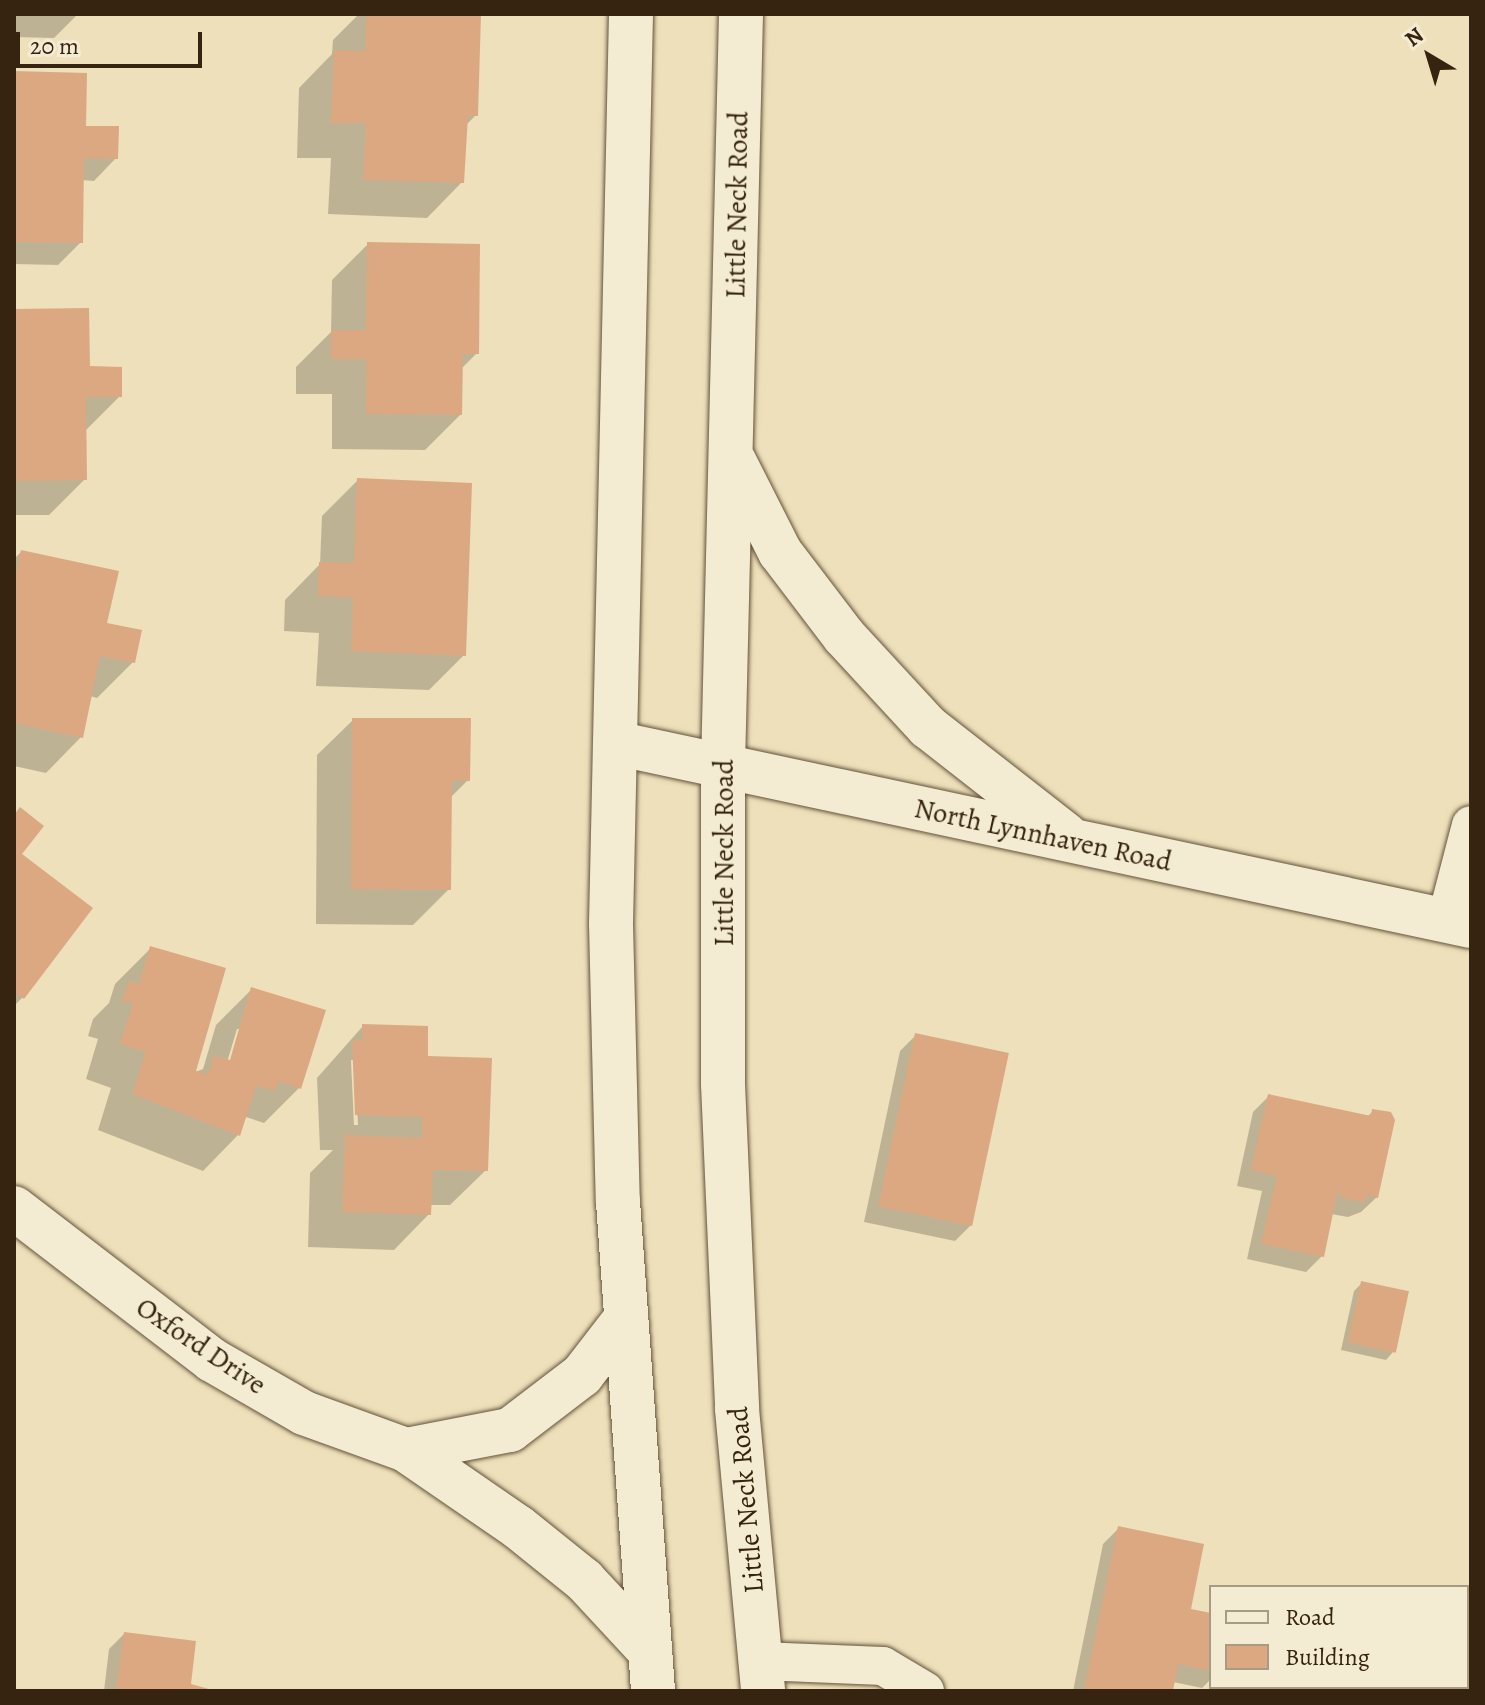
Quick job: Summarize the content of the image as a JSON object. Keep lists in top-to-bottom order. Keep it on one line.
{"streets":{"street":["Little Neck Road","North Lynnhaven Road","Oxford Drive"]},"crossings":[["Little Neck Road","North Lynnhaven Road"]],"legend":["Road","Building"],"scale_bar":"20 m","north":"top left"}
